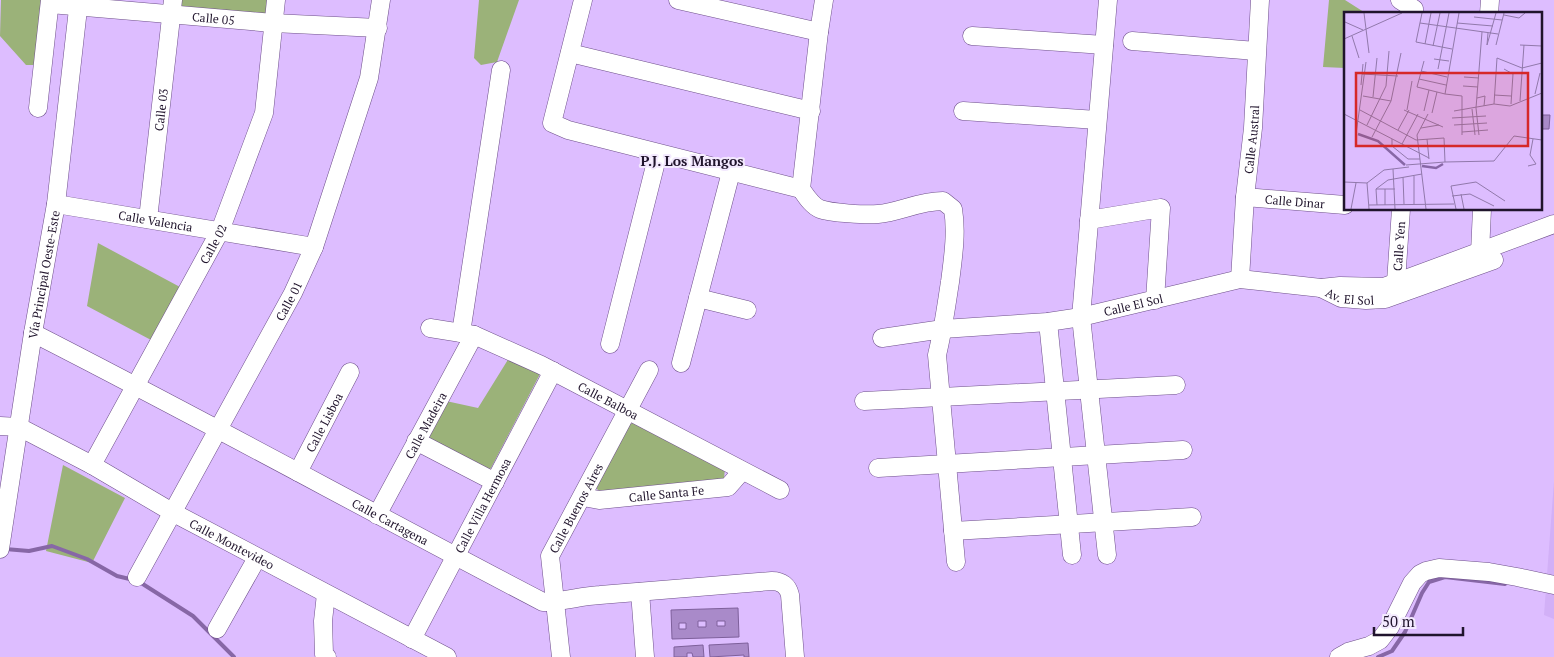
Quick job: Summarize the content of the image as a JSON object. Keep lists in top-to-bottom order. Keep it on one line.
{"streets":{"street":["Calle 05","Calle 03","Calle Austral","Calle Dinar","Calle Valencia","Calle 02","Calle Yen","Vía Principal Oeste-Este","Av. El Sol","Calle 01","Calle El Sol","Calle Balboa","Calle Lisboa","Calle Madeira","Calle Santa Fe","Calle Villa Hermosa","Calle Buenos Aires","Calle Cartagena","Calle Montevideo"]},"crossings":[["Calle 05","Calle 03"],["Calle 05","Calle 02"],["Calle 05","Vía Principal Oeste-Este"],["Calle 05","Calle 01"],["Calle 03","Calle Valencia"],["Calle Austral","Calle Dinar"],["Calle Austral","Calle El Sol"],["Calle Valencia","Calle 02"],["Calle Valencia","Vía Principal Oeste-Este"],["Calle Valencia","Calle 01"],["Calle 02","Calle Cartagena"],["Calle 02","Calle Montevideo"],["Calle Yen","Av. El Sol"],["Vía Principal Oeste-Este","Calle Cartagena"],["Vía Principal Oeste-Este","Calle Montevideo"],["Av. El Sol","Calle El Sol"],["Calle 01","Calle Cartagena"],["Calle 01","Calle Montevideo"],["Calle Balboa","Calle Madeira"],["Calle Balboa","Calle Santa Fe"],["Calle Balboa","Calle Villa Hermosa"],["Calle Balboa","Calle Buenos Aires"],["Calle Lisboa","Calle Cartagena"],["Calle Madeira","Calle Cartagena"],["Calle Santa Fe","Calle Buenos Aires"],["Calle Villa Hermosa","Calle Cartagena"],["Calle Villa Hermosa","Calle Montevideo"],["Calle Buenos Aires","Calle Cartagena"]],"districts":["P.J. Los Mangos"],"scale_bar":"50 m"}
